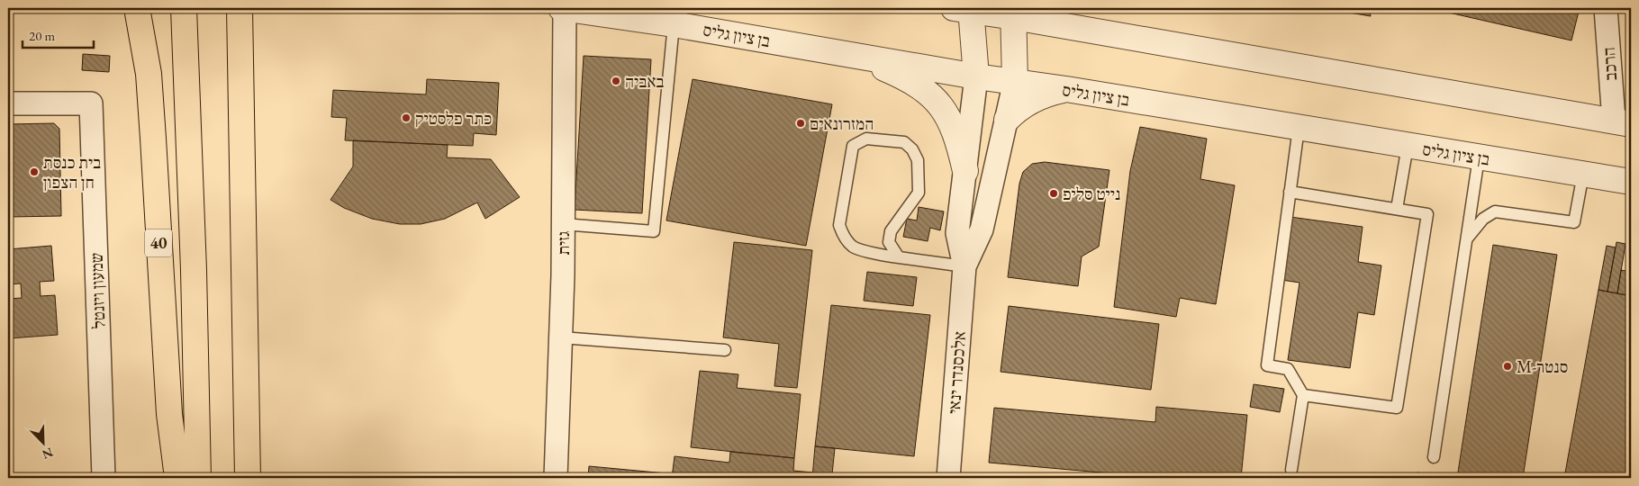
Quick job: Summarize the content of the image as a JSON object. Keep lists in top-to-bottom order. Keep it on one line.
{"streets":{"highway":["40"],"street":["בן ציון גליס","הרכב","גזית","שמעון ויזנטל","אלכסנדר ינאי"]},"crossings":[["בן ציון גליס","גזית"],["בן ציון גליס","אלכסנדר ינאי"]],"places":["באביה","כתר פלסטיק","המזרונאים","בית כנסת חן הצפון","נייט סליפ","M-סנטר"],"scale_bar":"20 m","north":"bottom right"}
